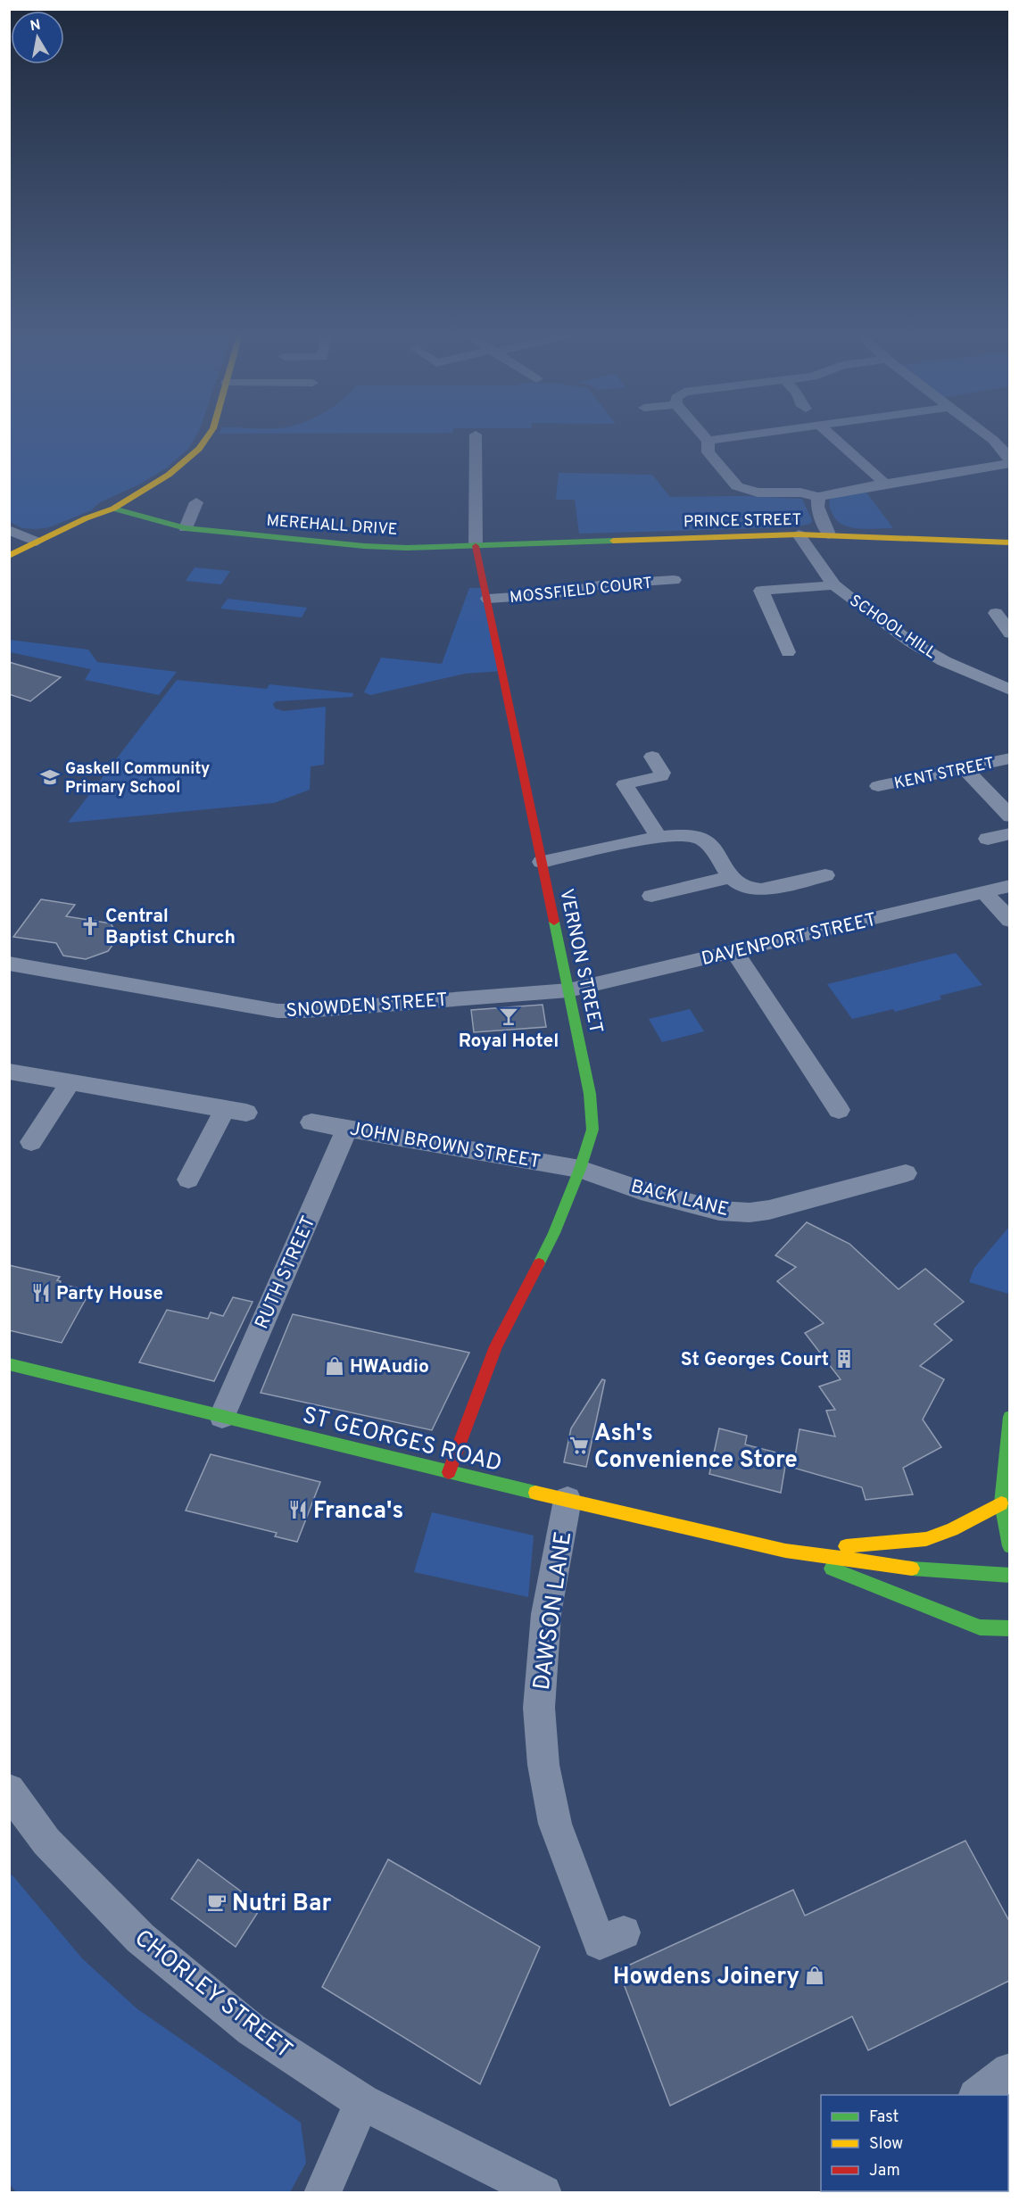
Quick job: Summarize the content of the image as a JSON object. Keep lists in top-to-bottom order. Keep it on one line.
{"streets":{"street":["PRINCE STREET","MEREHALL DRIVE","MOSSFIELD COURT","SCHOOL HILL","KENT STREET","DAVENPORT STREET","VERNON STREET","SNOWDEN STREET","JOHN BROWN STREET","BACK LANE","RUTH STREET","ST GEORGES ROAD","DAWSON LANE","CHORLEY STREET"]},"crossings":[["PRINCE STREET","MEREHALL DRIVE"],["PRINCE STREET","SCHOOL HILL"],["PRINCE STREET","VERNON STREET"],["MEREHALL DRIVE","VERNON STREET"],["MOSSFIELD COURT","VERNON STREET"],["DAVENPORT STREET","VERNON STREET"],["DAVENPORT STREET","SNOWDEN STREET"],["VERNON STREET","SNOWDEN STREET"],["VERNON STREET","JOHN BROWN STREET"],["VERNON STREET","BACK LANE"],["VERNON STREET","ST GEORGES ROAD"],["JOHN BROWN STREET","BACK LANE"],["JOHN BROWN STREET","RUTH STREET"],["RUTH STREET","ST GEORGES ROAD"],["ST GEORGES ROAD","DAWSON LANE"]],"places":{"school or university":["Gaskell Community Primary School"],"church":["Central Baptist Church"],"bar":["Royal Hotel"],"restaurant":["Party House","Franca's"],"building":["St Georges Court"],"shop":["HWAudio","Howdens Joinery"],"supermarket":["Ash's Convenience Store"],"cafe":["Nutri Bar"]},"legend":["Fast","Slow","Jam"],"north":"top"}
